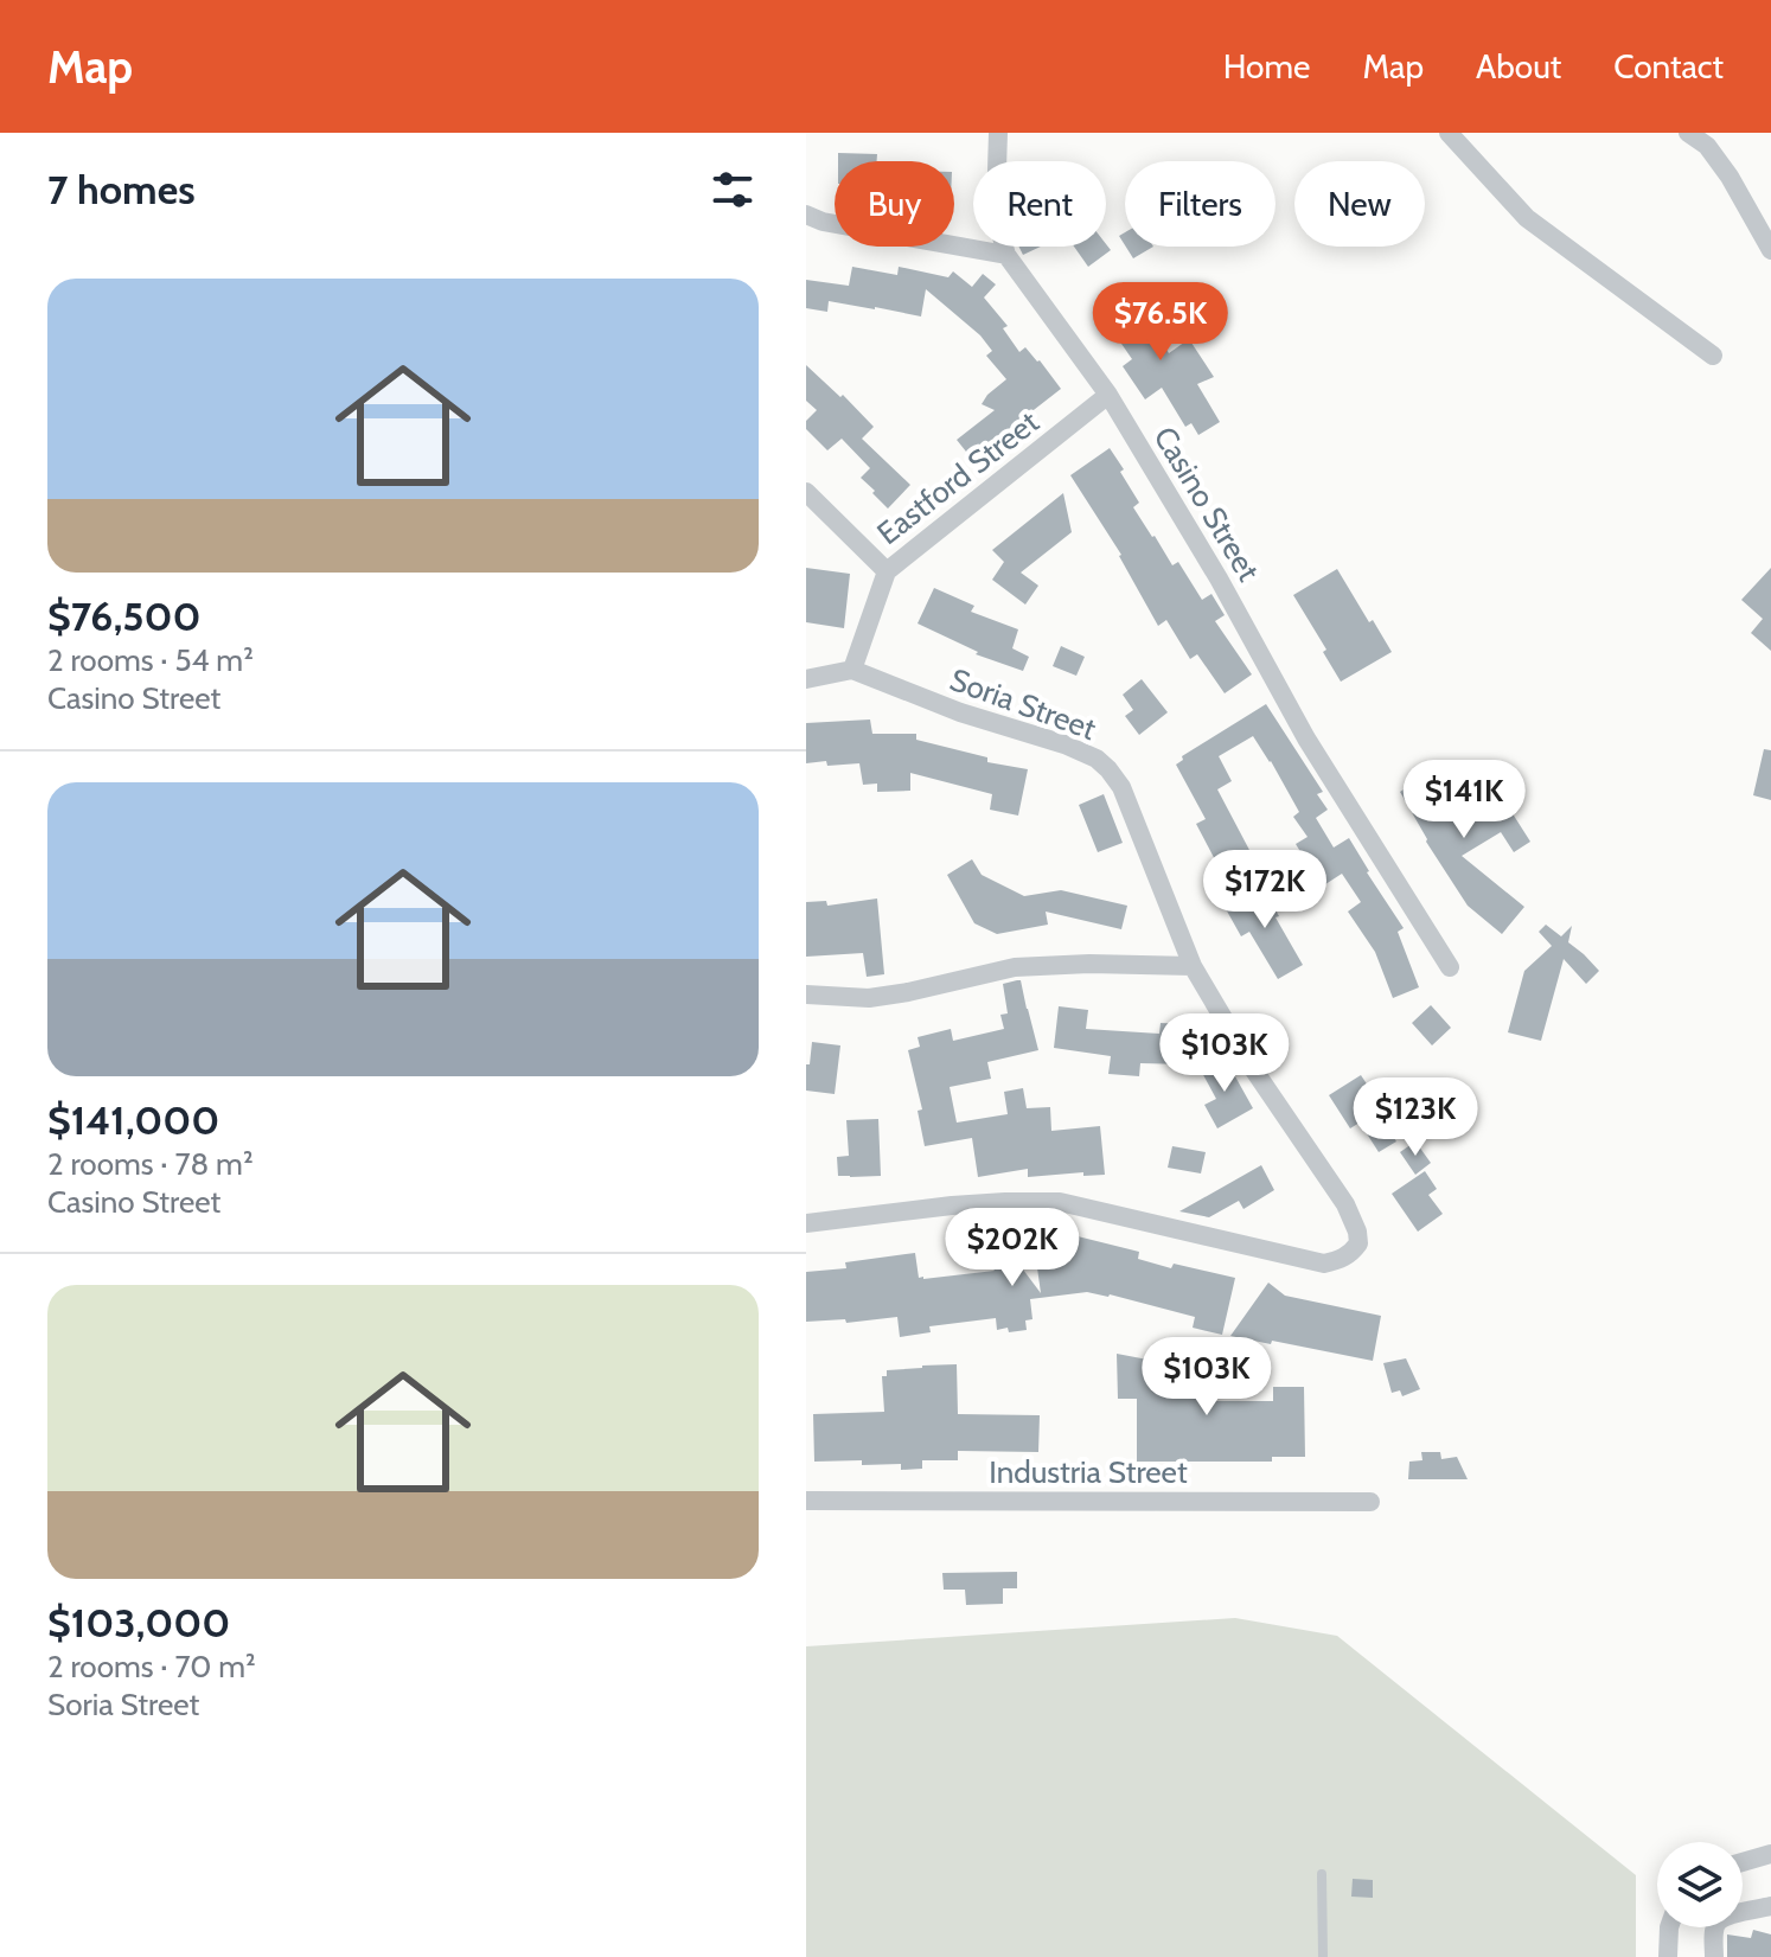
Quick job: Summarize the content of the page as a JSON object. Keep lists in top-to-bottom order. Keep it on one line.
{"streets":{"street":["Eastford Street","Casino Street","Soria Street","Industria Street"]},"crossings":[["Eastford Street","Casino Street"]],"page":{"header":"Map","nav":["Home","Map","About","Contact"],"heading":"7 homes","chip":["Buy","Rent","Filters","New"],"list":[{"name":"$76,500","note":"2 rooms · 54 m² · Casino Street"},{"name":"$141,000","note":"2 rooms · 78 m² · Casino Street"},{"name":"$103,000","note":"2 rooms · 70 m² · Soria Street"}],"price":["$76.5K","$141K","$172K","$103K","$123K","$202K","$103K"]}}
